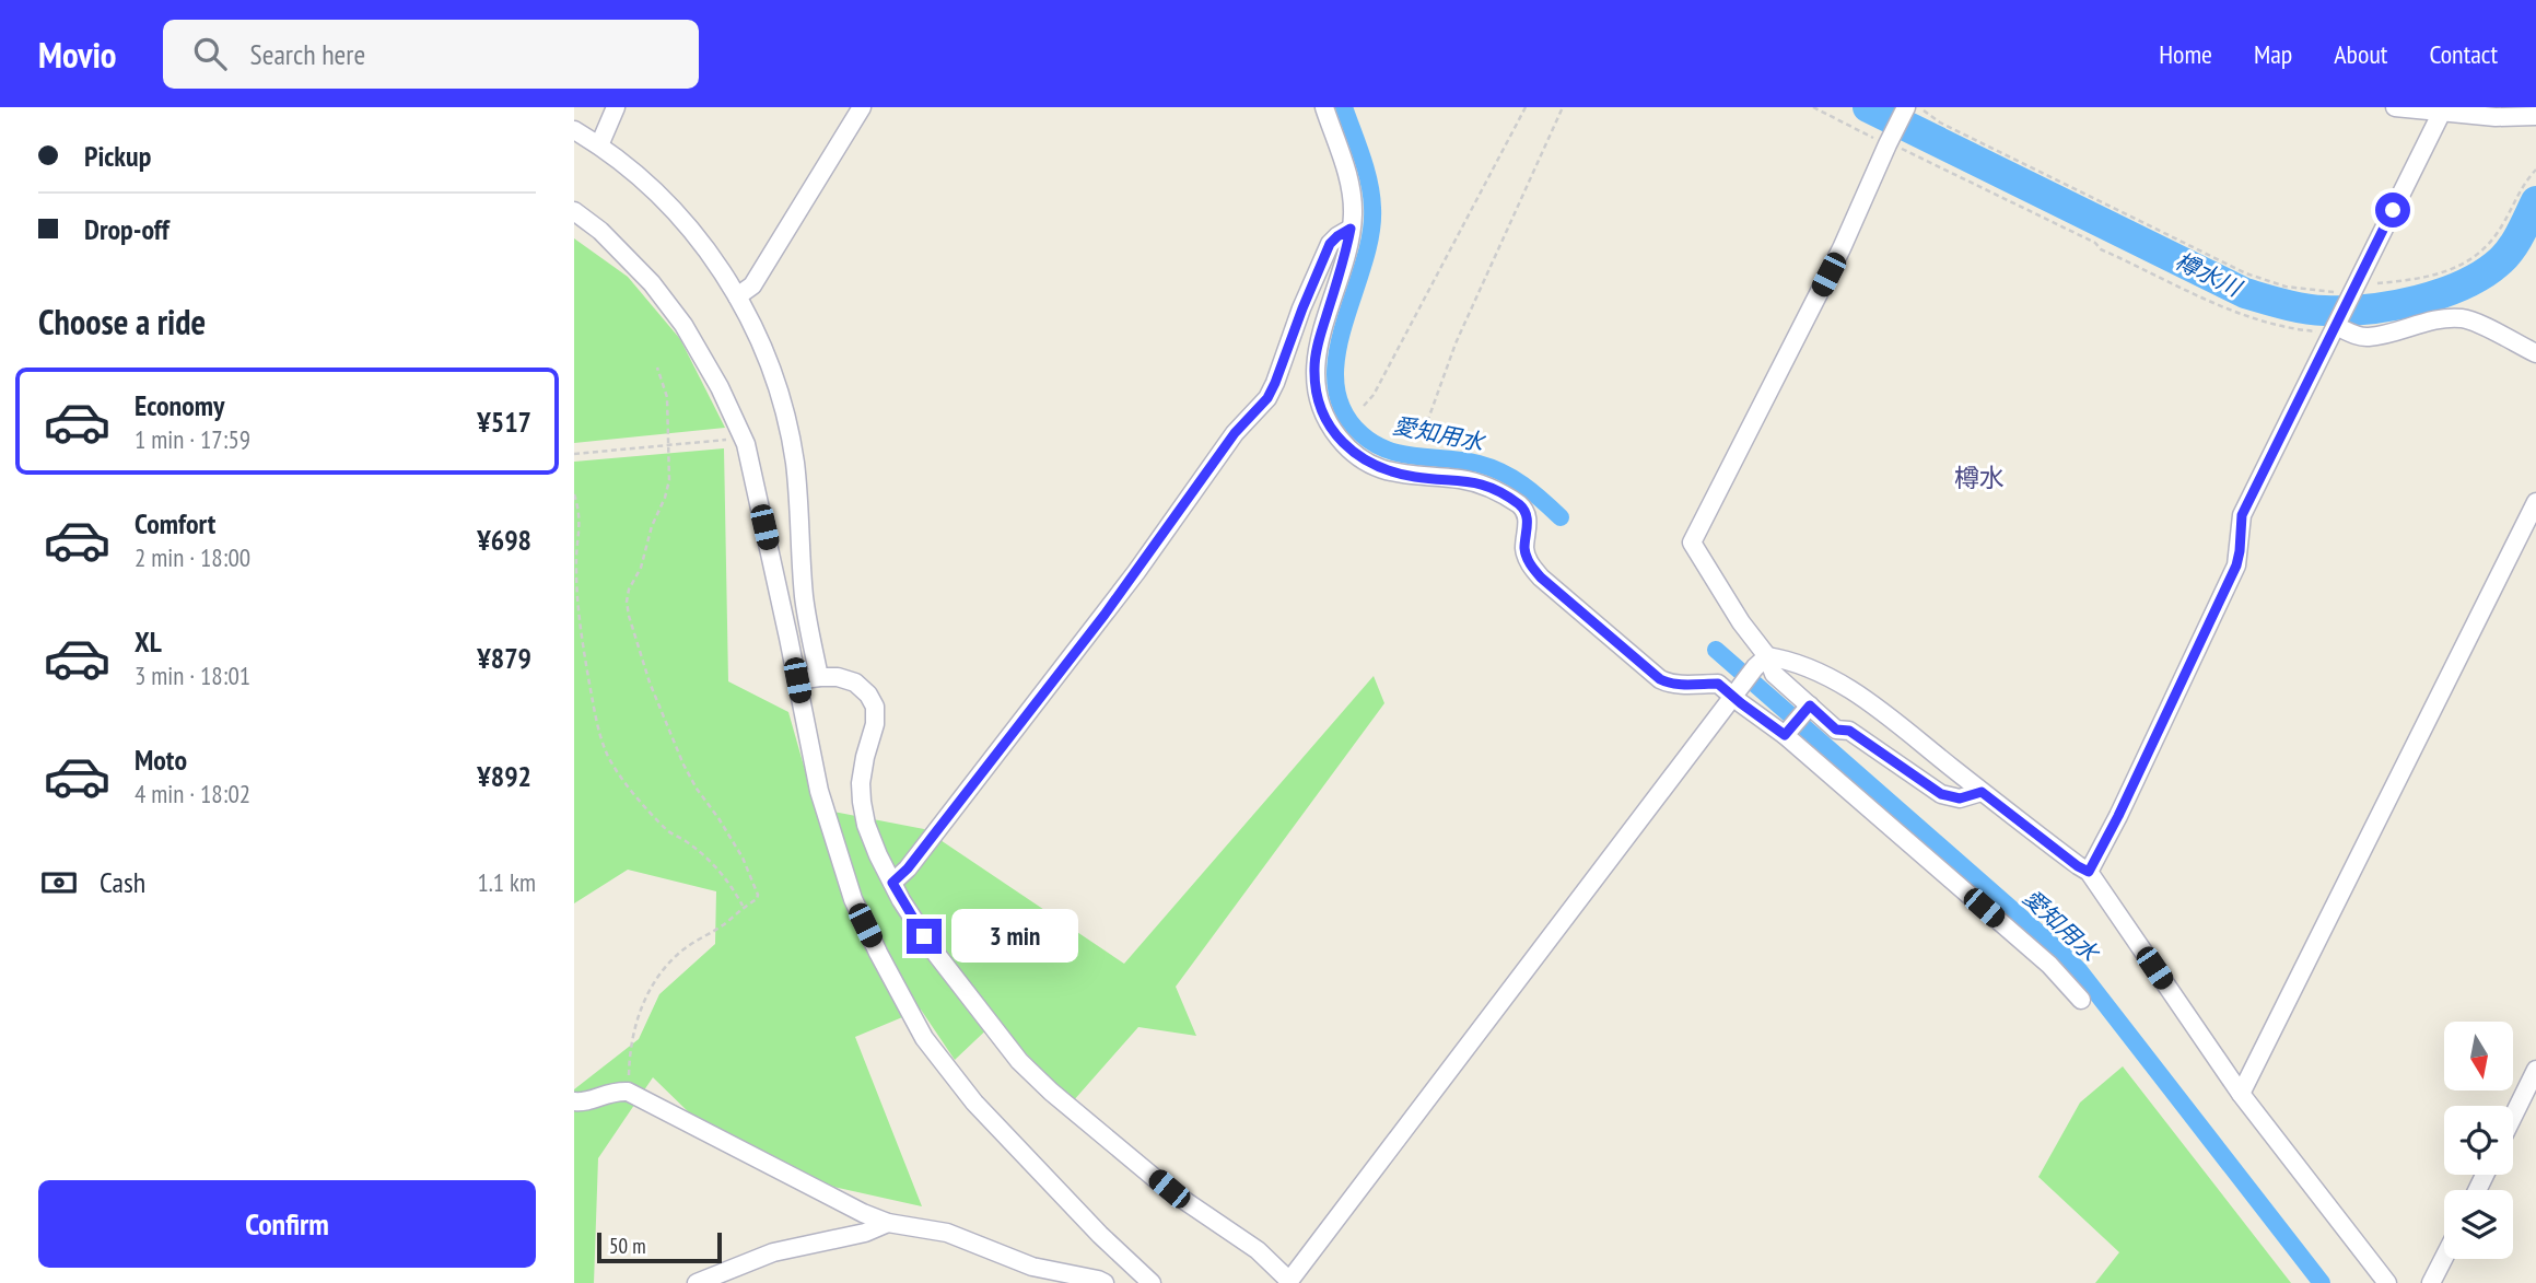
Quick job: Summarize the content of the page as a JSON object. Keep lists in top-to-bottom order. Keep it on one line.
{"districts":["樽水"],"water":["樽水川","愛知用水"],"scale_bar":"50 m","north":"bottom","page":{"header":"Movio","search":"Search here","nav":["Home","Map","About","Contact"],"banner":["Pickup","Drop-off"],"heading":"Choose a ride","list":[{"name":"Economy","note":"1 min · 17:59","value":"¥517"},{"name":"Comfort","note":"2 min · 18:00","value":"¥698"},{"name":"XL","note":"3 min · 18:01","value":"¥879"},{"name":"Moto","note":"4 min · 18:02","value":"¥892"}],"pay":["Cash","1.1 km"],"bubble":"3 min","buttons":"Confirm","scale":"50 m"}}
